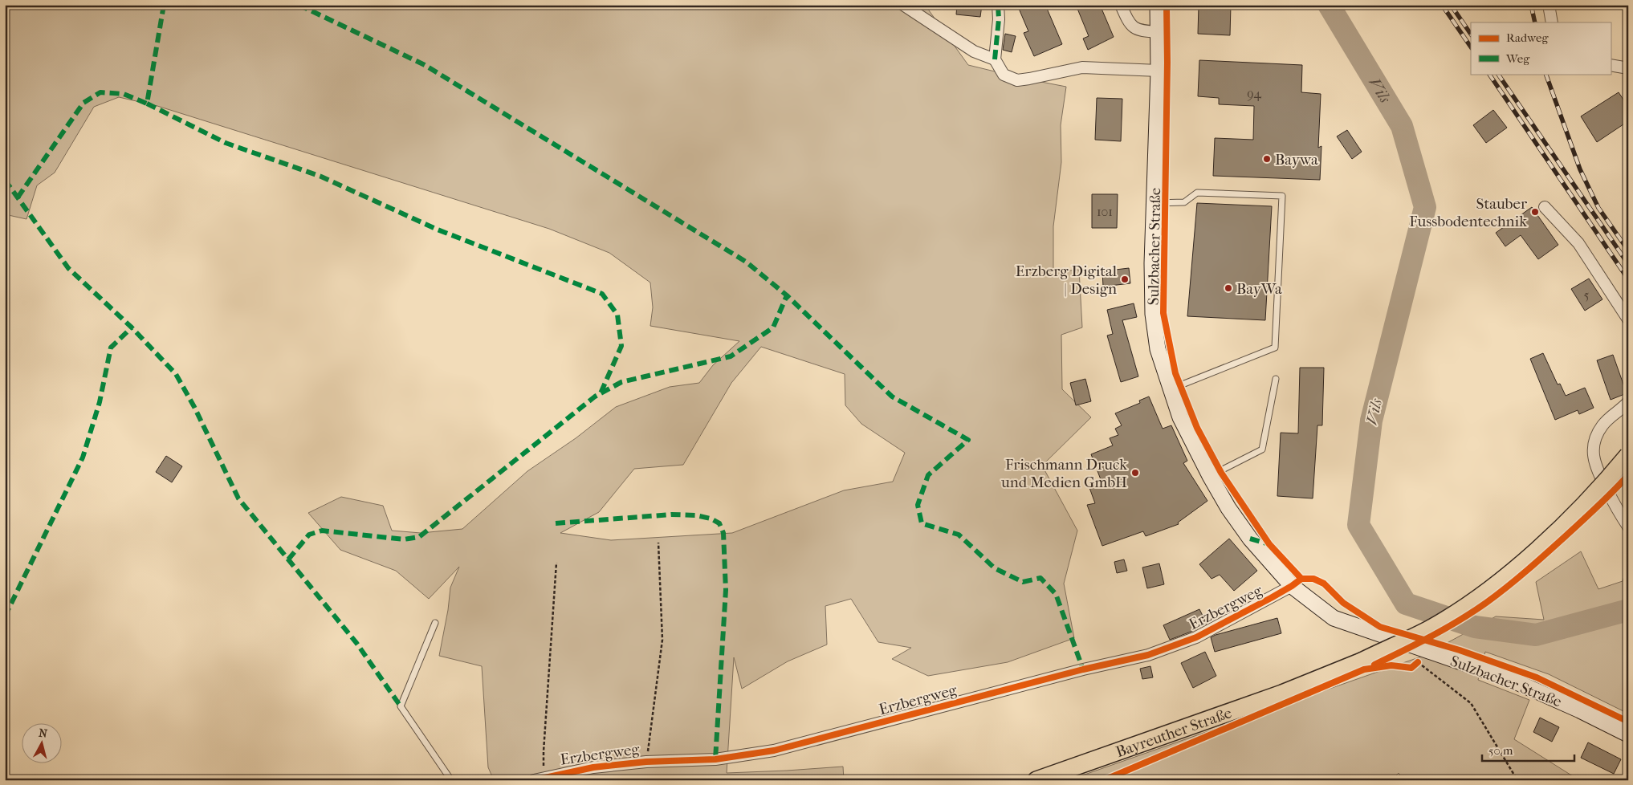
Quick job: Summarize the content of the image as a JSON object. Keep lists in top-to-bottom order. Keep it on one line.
{"streets":{"main road":["Sulzbacher Straße","Bayreuther Straße"],"street":["Erzbergweg"]},"crossings":[["Sulzbacher Straße","Erzbergweg"]],"water":["Vils"],"places":["Baywa","Stauber Fussbodentechnik","Erzberg Digital | Design","BayWa","Frischmann Druck und Medien GmbH"],"house_numbers":["94","101","5"],"legend":["Radweg","Weg"],"scale_bar":"50 m","north":"top"}
